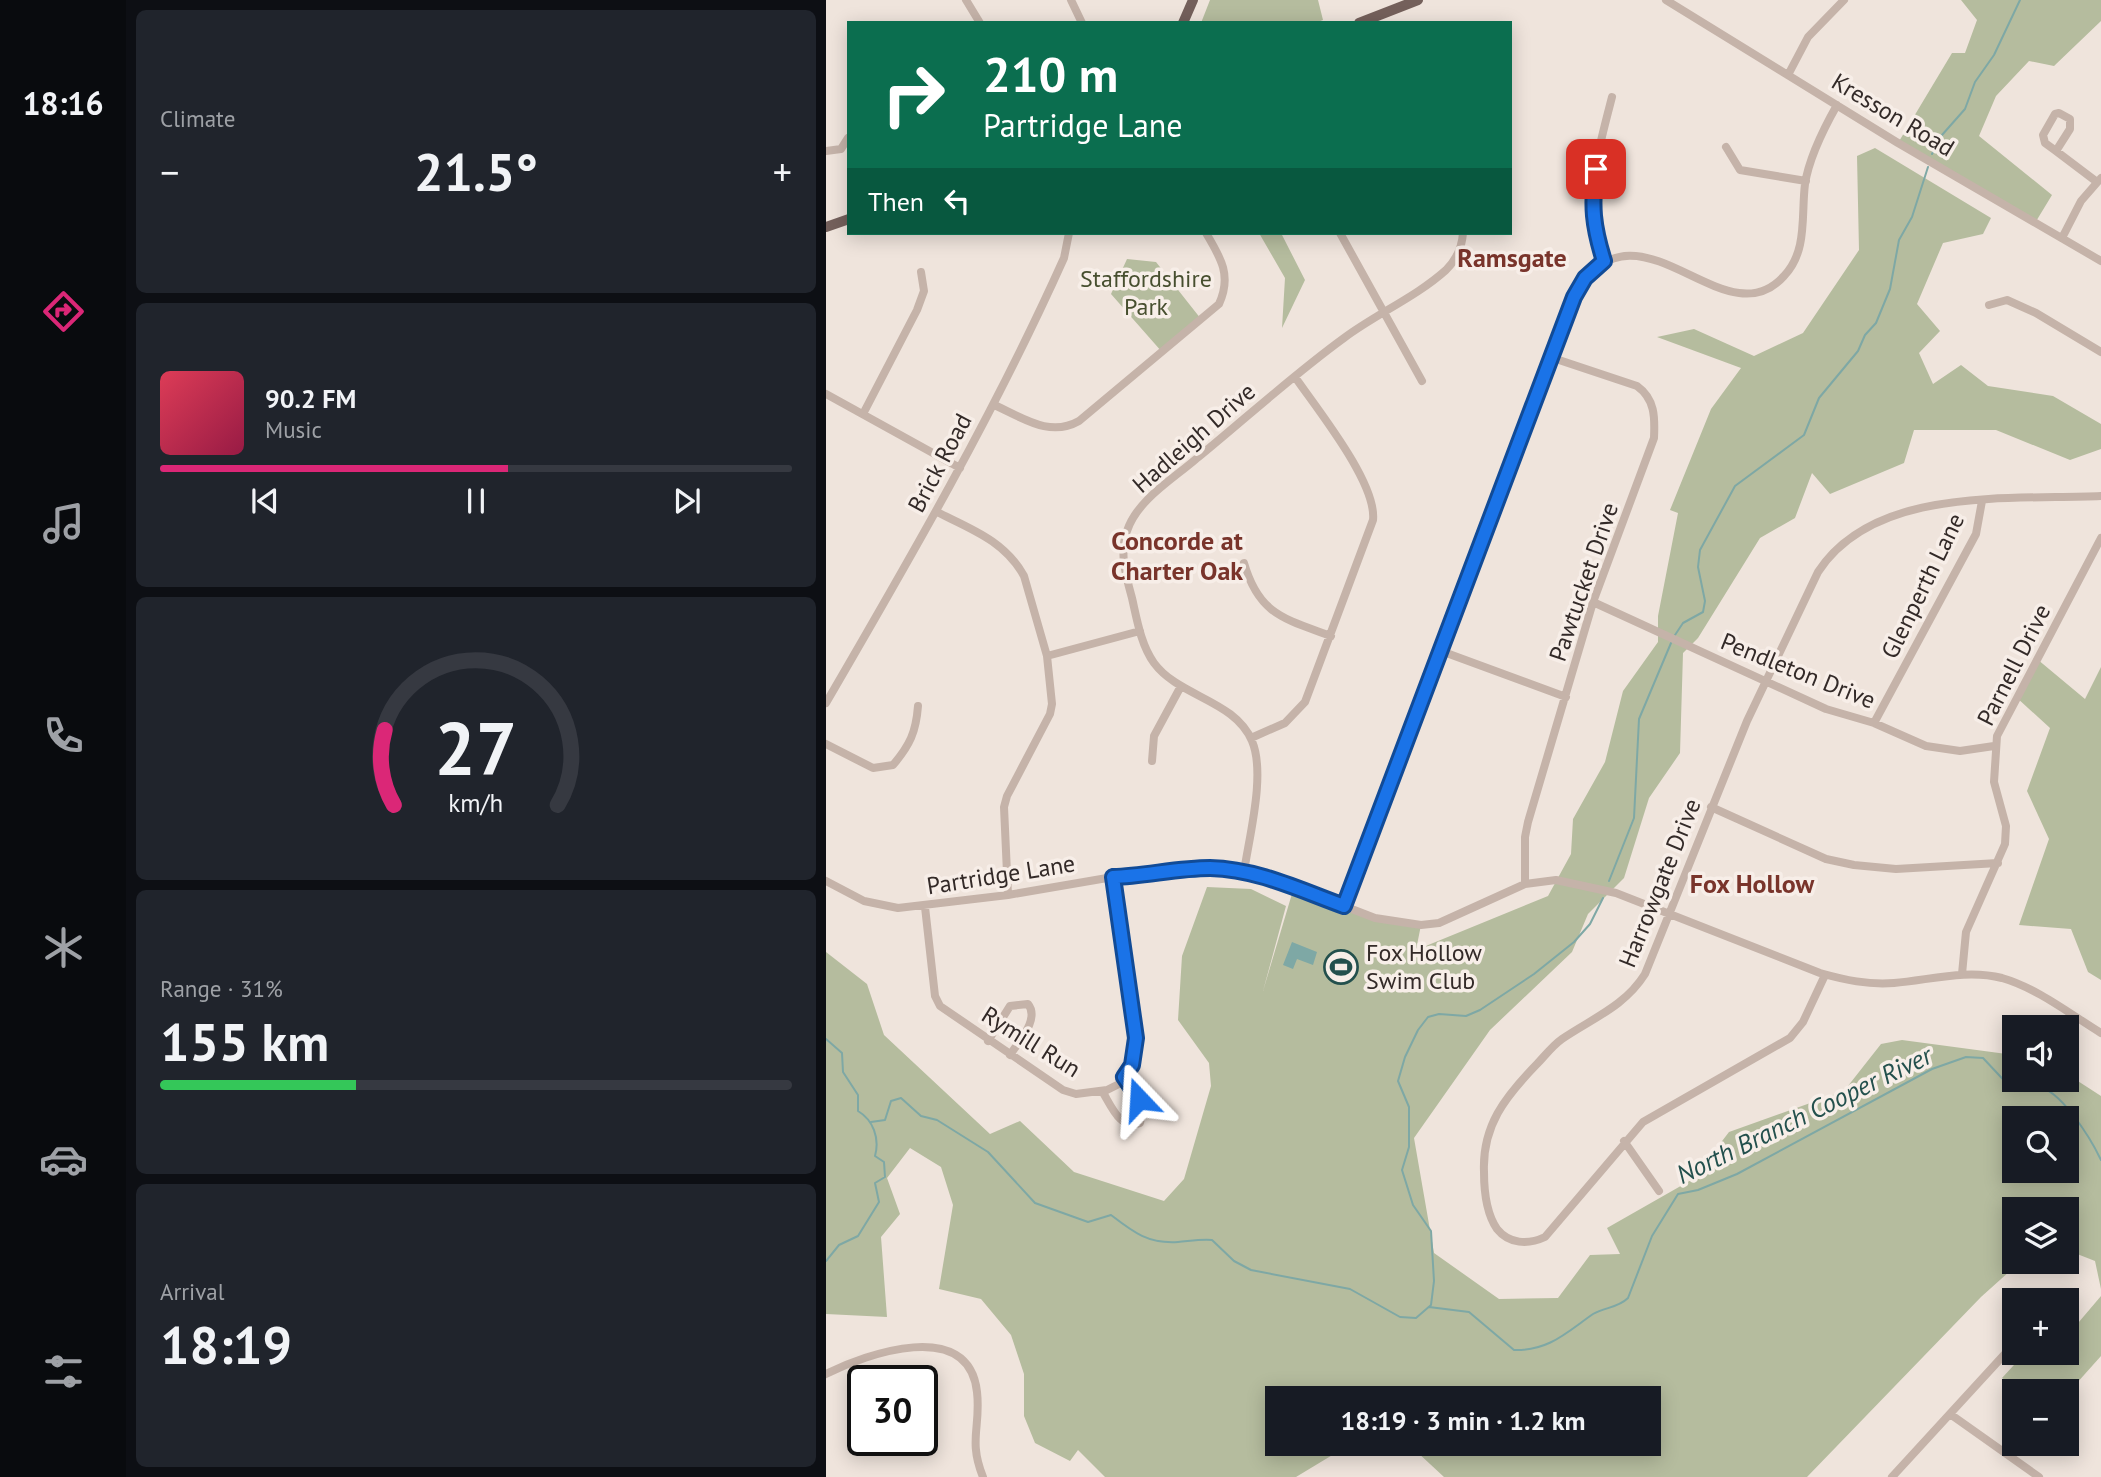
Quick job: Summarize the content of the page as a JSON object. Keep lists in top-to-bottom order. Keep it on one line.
{"streets":{"street":["Kresson Road","Hadleigh Drive","Brick Road","Pawtucket Drive","Glenperth Lane","Parnell Drive","Pendleton Drive","Partridge Lane","Harrowgate Drive","Rymill Run"]},"crossings":[["Pawtucket Drive","Pendleton Drive"],["Pawtucket Drive","Partridge Lane"],["Glenperth Lane","Pendleton Drive"],["Glenperth Lane","Harrowgate Drive"],["Parnell Drive","Pendleton Drive"],["Parnell Drive","Partridge Lane"],["Pendleton Drive","Harrowgate Drive"],["Partridge Lane","Harrowgate Drive"],["Partridge Lane","Rymill Run"]],"districts":["Ramsgate","Concorde at Charter Oak","Fox Hollow"],"water":["North Branch Cooper River"],"parks":["Staffordshire Park"],"places":{"sports":["Fox Hollow Swim Club"]},"page":{"tabs":"18:16","tile":["Climate",["Range · 31%","155 km"],["Arrival","18:19"]],"turn":["210 m","Partridge Lane"],"heat":["−","21.5°","+"],"then":"Then","song":["90.2 FM","Music"],"map_buttons":["+","−"],"limit":"30","trip":"18:19 · 3 min · 1.2 km","gauge":["27","km/h"]}}
